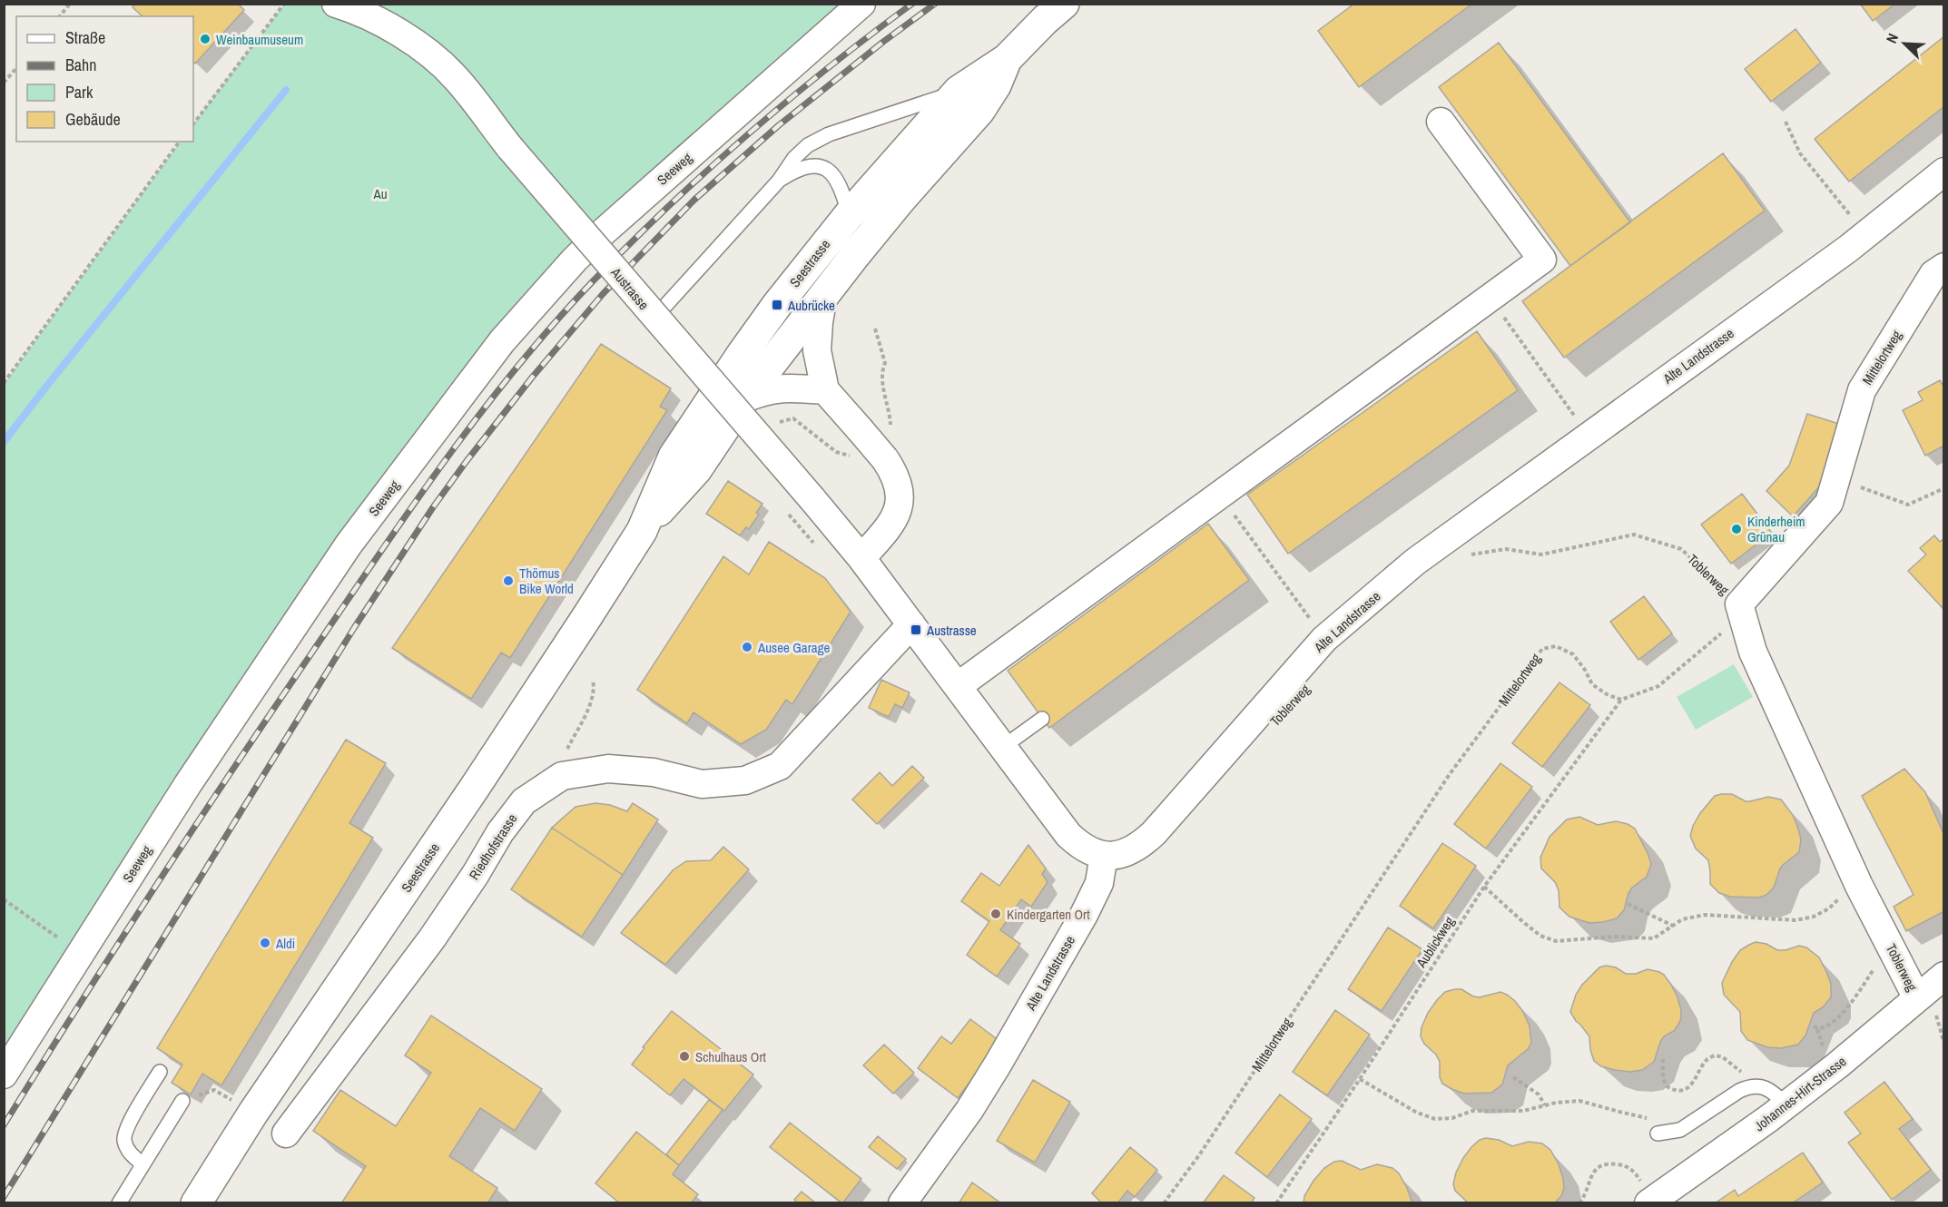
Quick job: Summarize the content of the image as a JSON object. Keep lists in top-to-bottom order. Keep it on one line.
{"streets":{"main road":["Seestrasse"],"street":["Seeweg","Austrasse","Alte Landstrasse","Mittelortweg","Toblerweg","Riedhofstrasse","Johannes-Hirt-Strasse"],"path":["Aublickweg"]},"crossings":[["Austrasse","Alte Landstrasse"],["Austrasse","Riedhofstrasse"],["Mittelortweg","Toblerweg"],["Mittelortweg","Aublickweg"],["Toblerweg","Johannes-Hirt-Strasse"]],"parks":["Au"],"places":{"other":["Weinbaumuseum","Kinderheim Grünau","Thömus Bike World","Ausee Garage","Kindergarten Ort","Aldi","Schulhaus Ort"],"transit":["Aubrücke","Austrasse"]},"legend":["Straße","Bahn","Park","Gebäude"],"north":"top left"}
